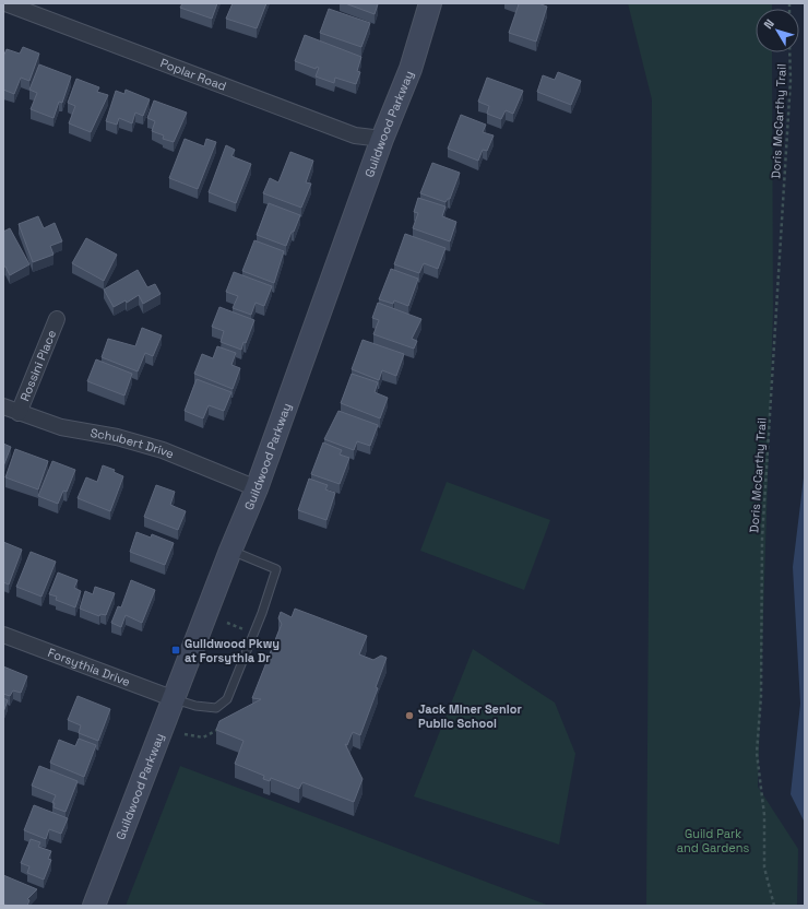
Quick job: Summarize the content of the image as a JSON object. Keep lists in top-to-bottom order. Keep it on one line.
{"streets":{"street":["Poplar Road","Guildwood Parkway","Rossini Place","Schubert Drive","Forsythia Drive"],"path":["Doris McCarthy Trail"]},"crossings":[["Poplar Road","Guildwood Parkway"],["Guildwood Parkway","Schubert Drive"],["Guildwood Parkway","Forsythia Drive"],["Rossini Place","Schubert Drive"]],"parks":["Guild Park and Gardens"],"places":{"transit":["Guildwood Pkwy at Forsythia Dr"],"other":["Jack Miner Senior Public School"]},"north":"top left"}
